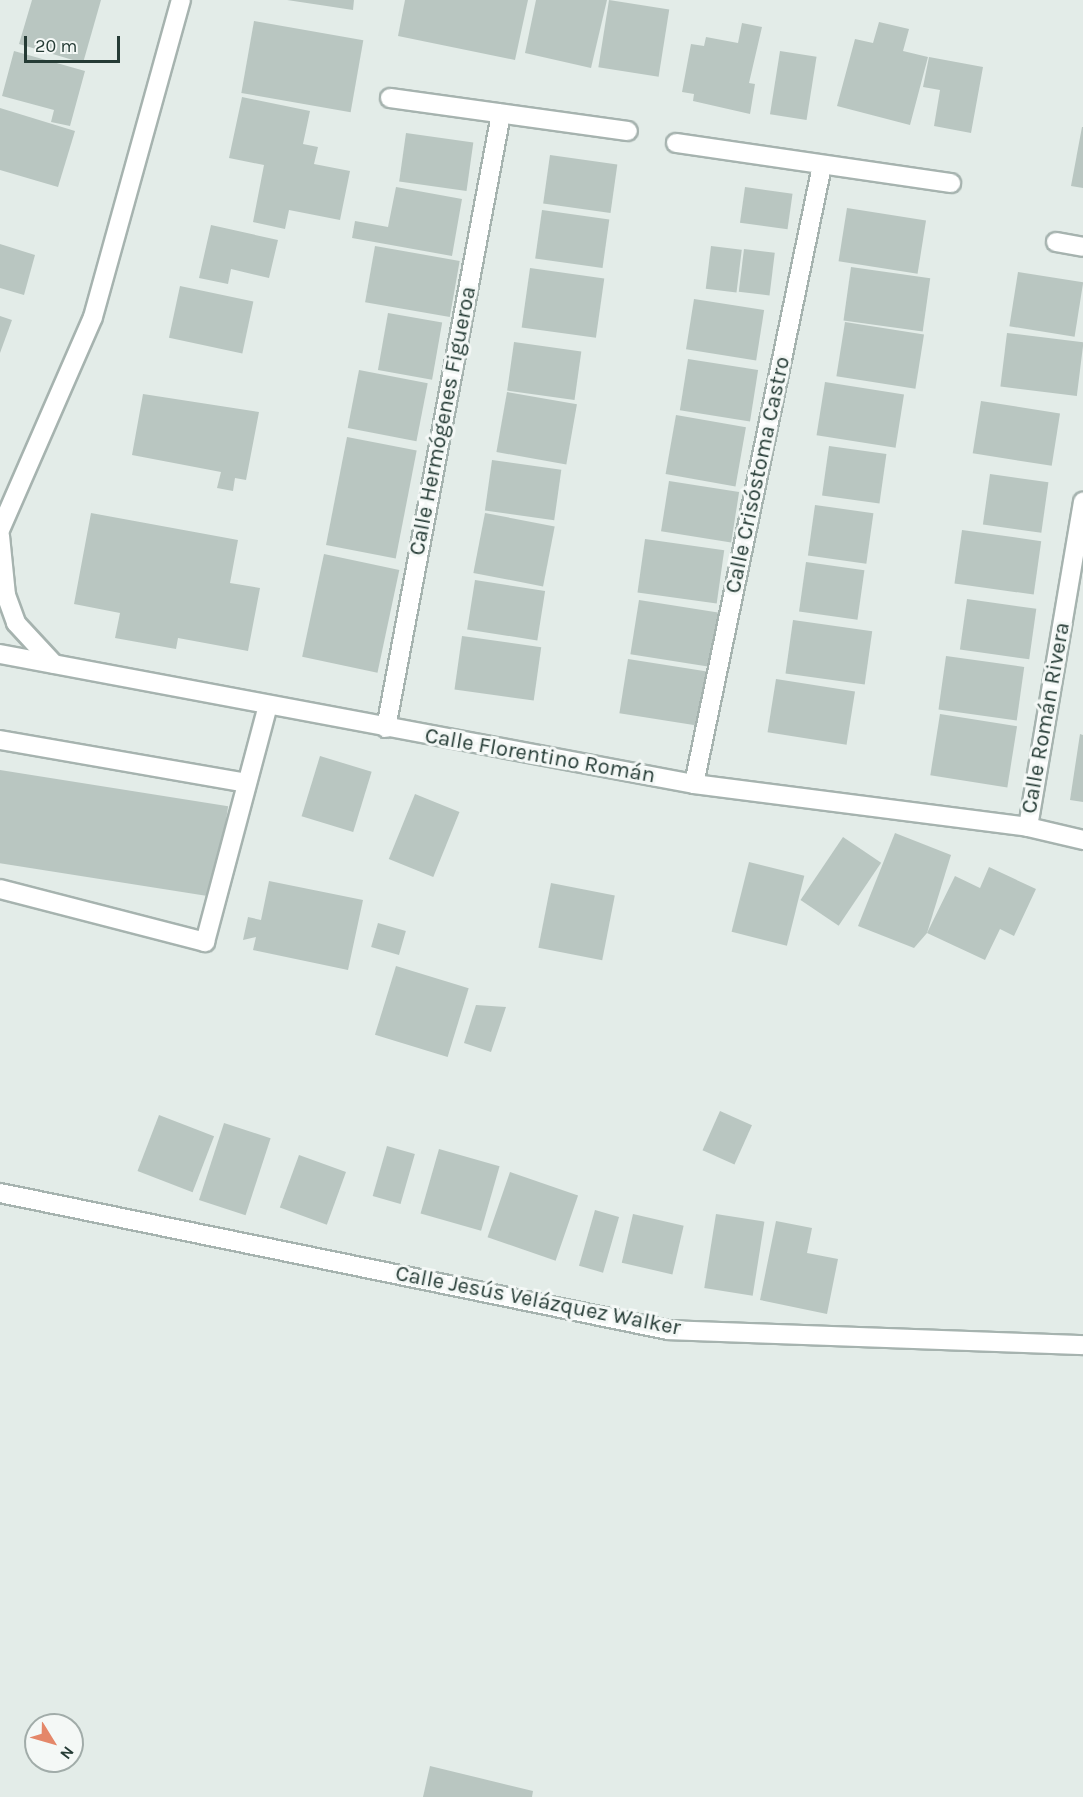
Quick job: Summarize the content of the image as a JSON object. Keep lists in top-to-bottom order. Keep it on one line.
{"streets":{"street":["Calle Hermógenes Figueroa","Calle Crisóstoma Castro","Calle Román Rivera","Calle Florentino Román","Calle Jesús Velázquez Walker"]},"crossings":[["Calle Hermógenes Figueroa","Calle Florentino Román"],["Calle Crisóstoma Castro","Calle Florentino Román"],["Calle Román Rivera","Calle Florentino Román"]],"scale_bar":"20 m","north":"bottom right"}
